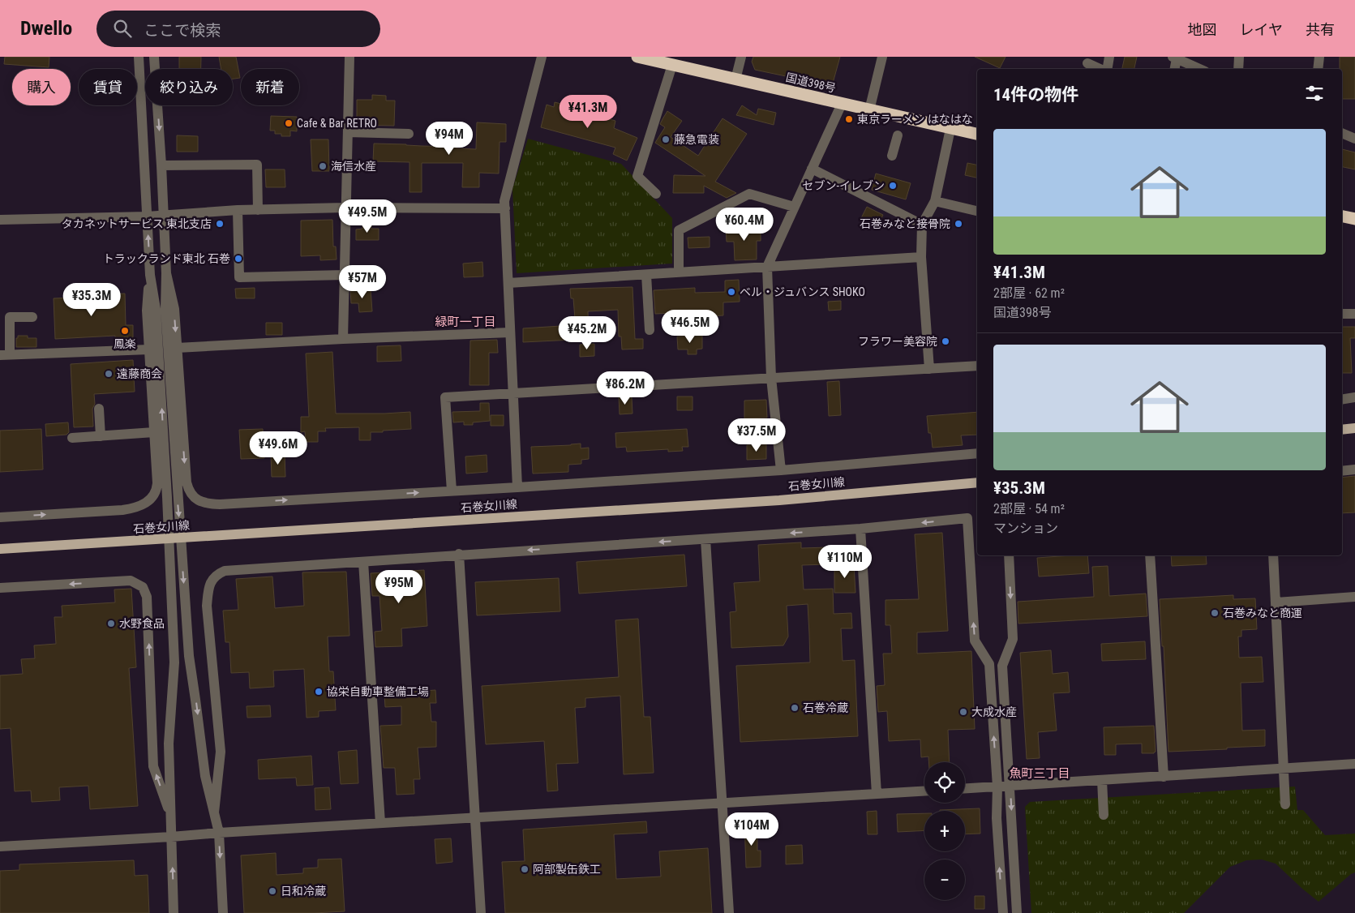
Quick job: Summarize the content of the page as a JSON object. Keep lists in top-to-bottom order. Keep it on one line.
{"streets":{"highway":["国道398号"],"main road":["石巻女川線"]},"districts":["緑町一丁目","魚町三丁目"],"places":["東京ラーメン はなはな","Cafe & Bar RETRO","藤急電装","海信水産","セブン-イレブン","タカネットサービス 東北支店","石巻みなと接骨院","トラックランド東北 石巻","ベル・ジュバンス SHOKO","鳳楽","フラワー美容院","遠藤商会","石巻みなと商運","水野食品","協栄自動車整備工場","石巻冷蔵","大成水産","阿部製缶鉄工","日和冷蔵"],"page":{"header":"Dwello","search":"ここで検索","nav":["地図","レイヤ","共有"],"chip":["購入","賃貸","絞り込み","新着"],"heading":"14件の物件","price":["¥41.3M","¥94M","¥49.5M","¥60.4M","¥57M","¥35.3M","¥46.5M","¥45.2M","¥86.2M","¥37.5M","¥49.6M","¥110M","¥95M","¥104M"],"list":[{"name":"¥41.3M","note":"2部屋 · 62 m² · 国道398号"},{"name":"¥35.3M","note":"2部屋 · 54 m² · マンション"}],"map_buttons":["+","−"]}}
